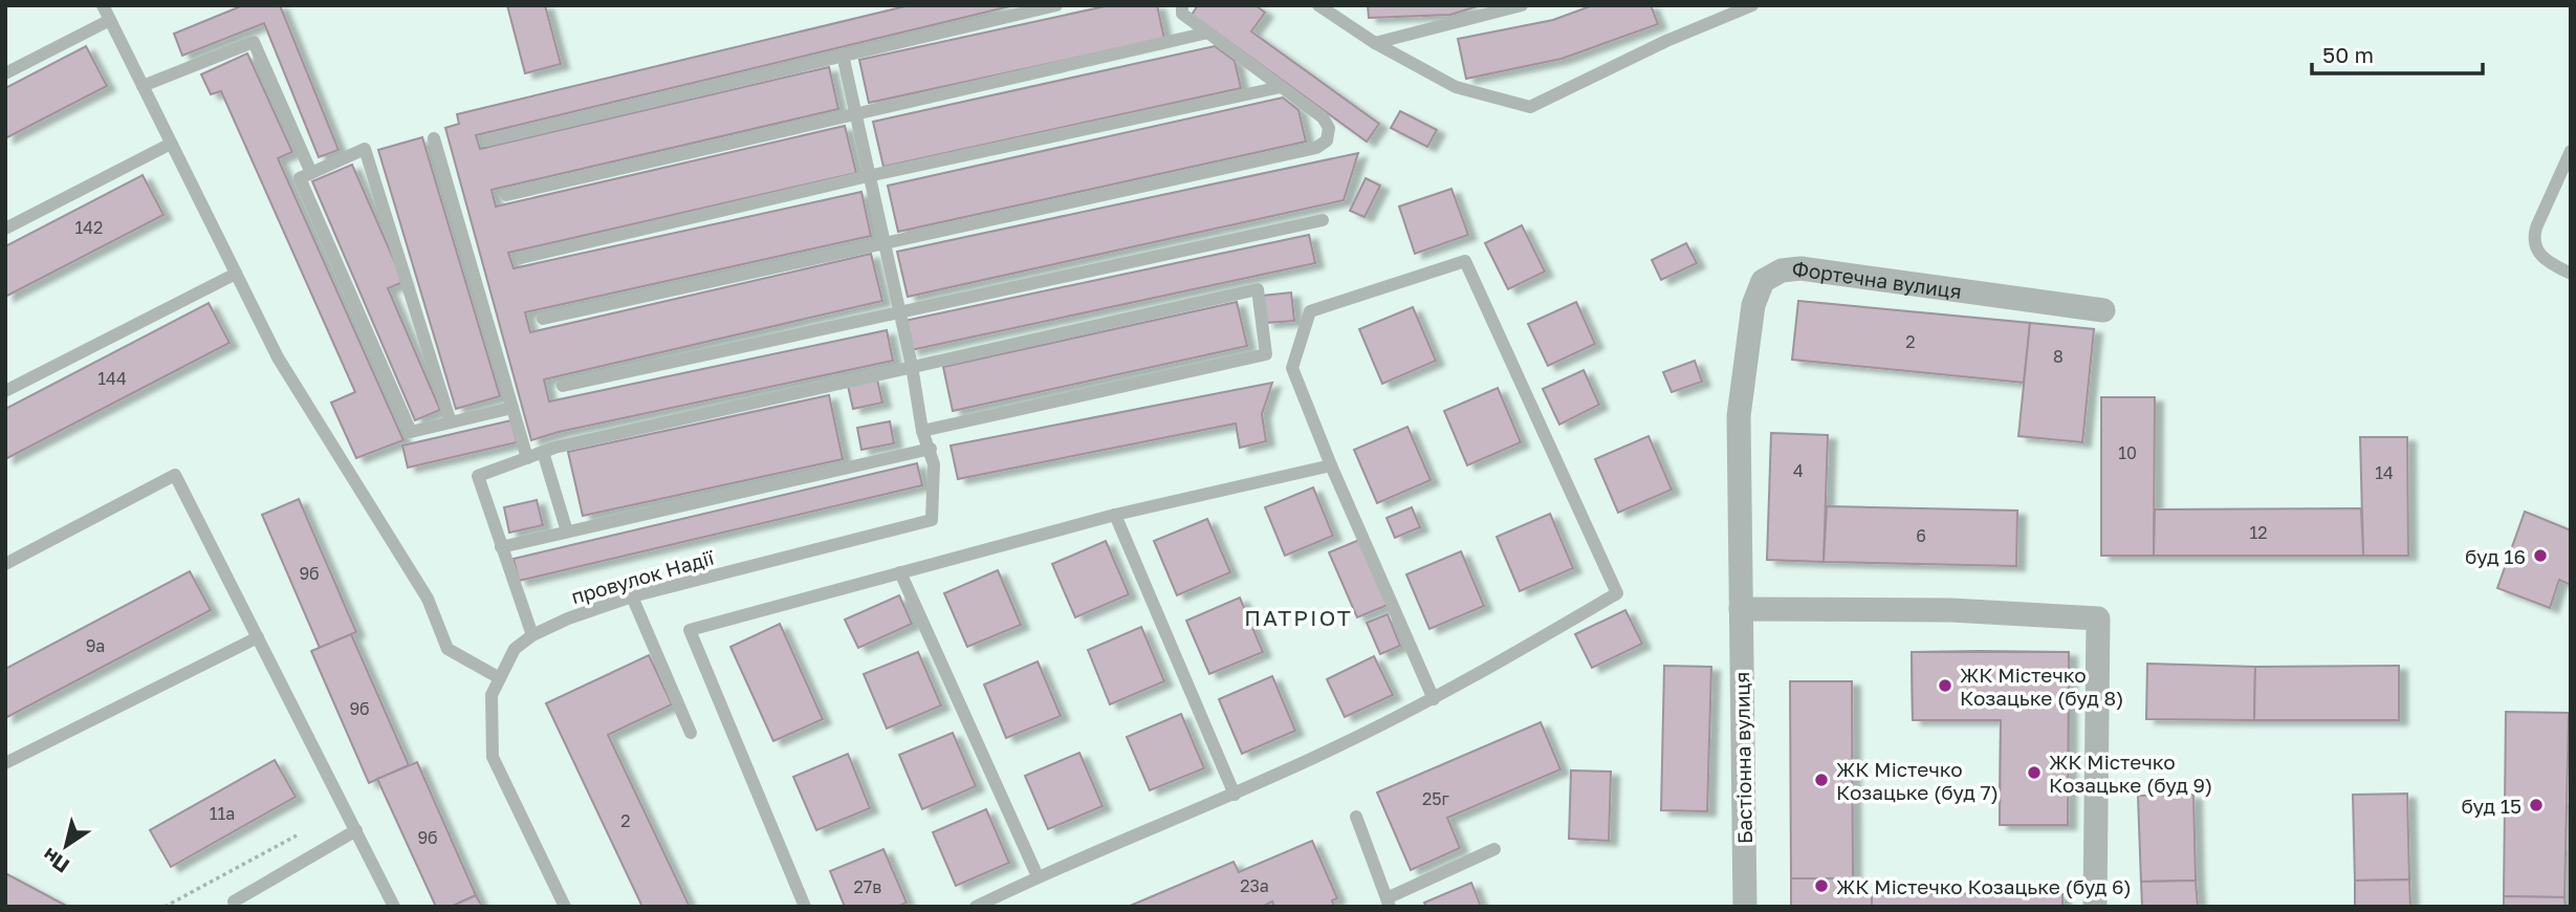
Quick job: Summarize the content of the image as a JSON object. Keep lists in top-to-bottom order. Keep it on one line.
{"streets":{"street":["Фортечна вулиця","Бастіонна вулиця"],"lane":["провулок Надії"]},"crossings":[["Фортечна вулиця","Бастіонна вулиця"]],"districts":["ПАТРІОТ"],"places":["буд 16","ЖК Містечко Козацьке (буд 8)","ЖК Містечко Козацьке (буд 9)","ЖК Містечко Козацьке (буд 7)","буд 15","ЖК Містечко Козацьке (буд 6)"],"house_numbers":["142","2","8","144","10","4","14","12","6","9б","9а","9б","25г","11а","2","9б","23а","27в"],"scale_bar":"50 m","north":"bottom left"}
